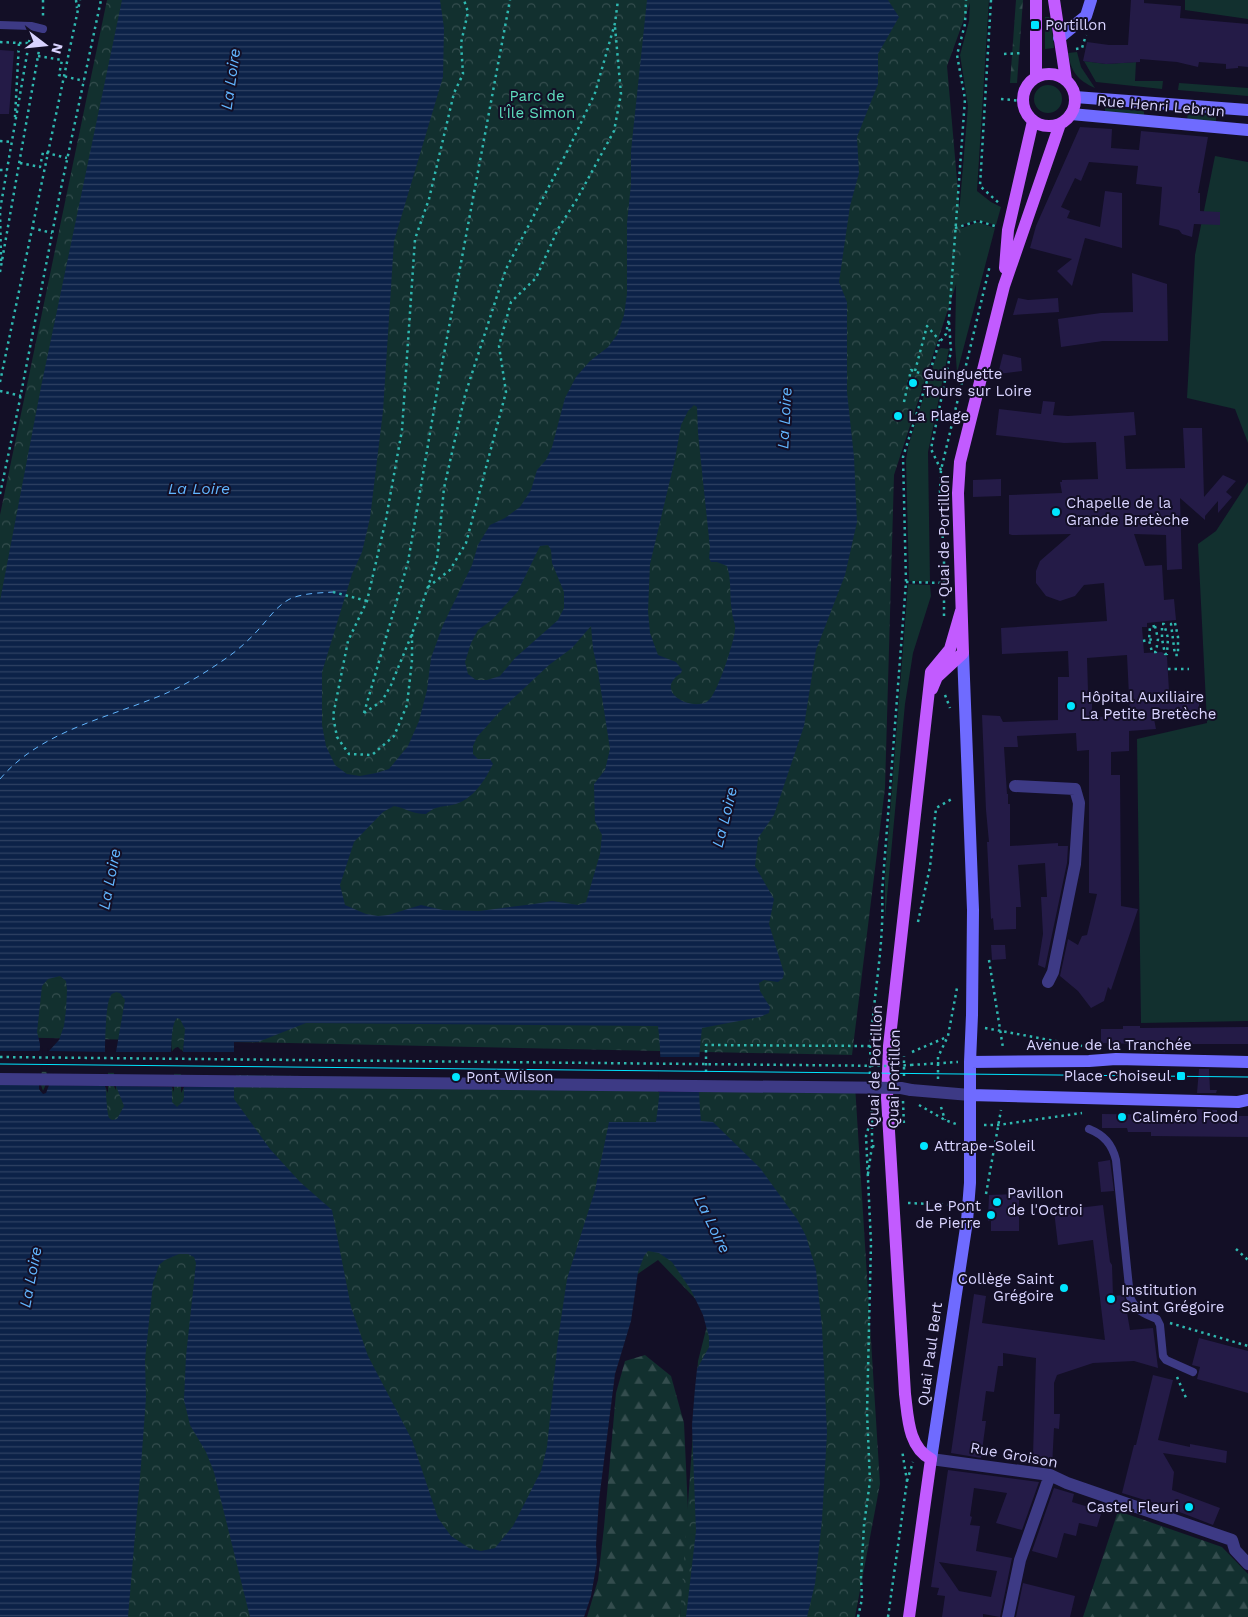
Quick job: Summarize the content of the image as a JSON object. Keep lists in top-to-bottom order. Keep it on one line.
{"streets":{"main road":["Rue Henri Lebrun","Quai de Portillon","Avenue de la Tranchée","Quai Paul Bert"],"street":["Rue Groison"],"path":["Quai Portillon"]},"crossings":[["Rue Henri Lebrun","Quai de Portillon"],["Quai de Portillon","Avenue de la Tranchée"],["Quai de Portillon","Quai Paul Bert"],["Quai de Portillon","Rue Groison"],["Avenue de la Tranchée","Quai Paul Bert"],["Quai Paul Bert","Rue Groison"]],"water":["La Loire"],"parks":["Parc de l'Île Simon"],"places":{"transit":["Portillon","Place Choiseul"],"other":["Guinguette Tours sur Loire","La Plage","Chapelle de la Grande Bretèche","Hôpital Auxiliaire La Petite Bretèche","Pont Wilson","Caliméro Food","Attrape-Soleil","Pavillon de l'Octroi","Le Pont de Pierre","Collège Saint Grégoire","Institution Saint Grégoire","Castel Fleuri"]},"north":"right"}
